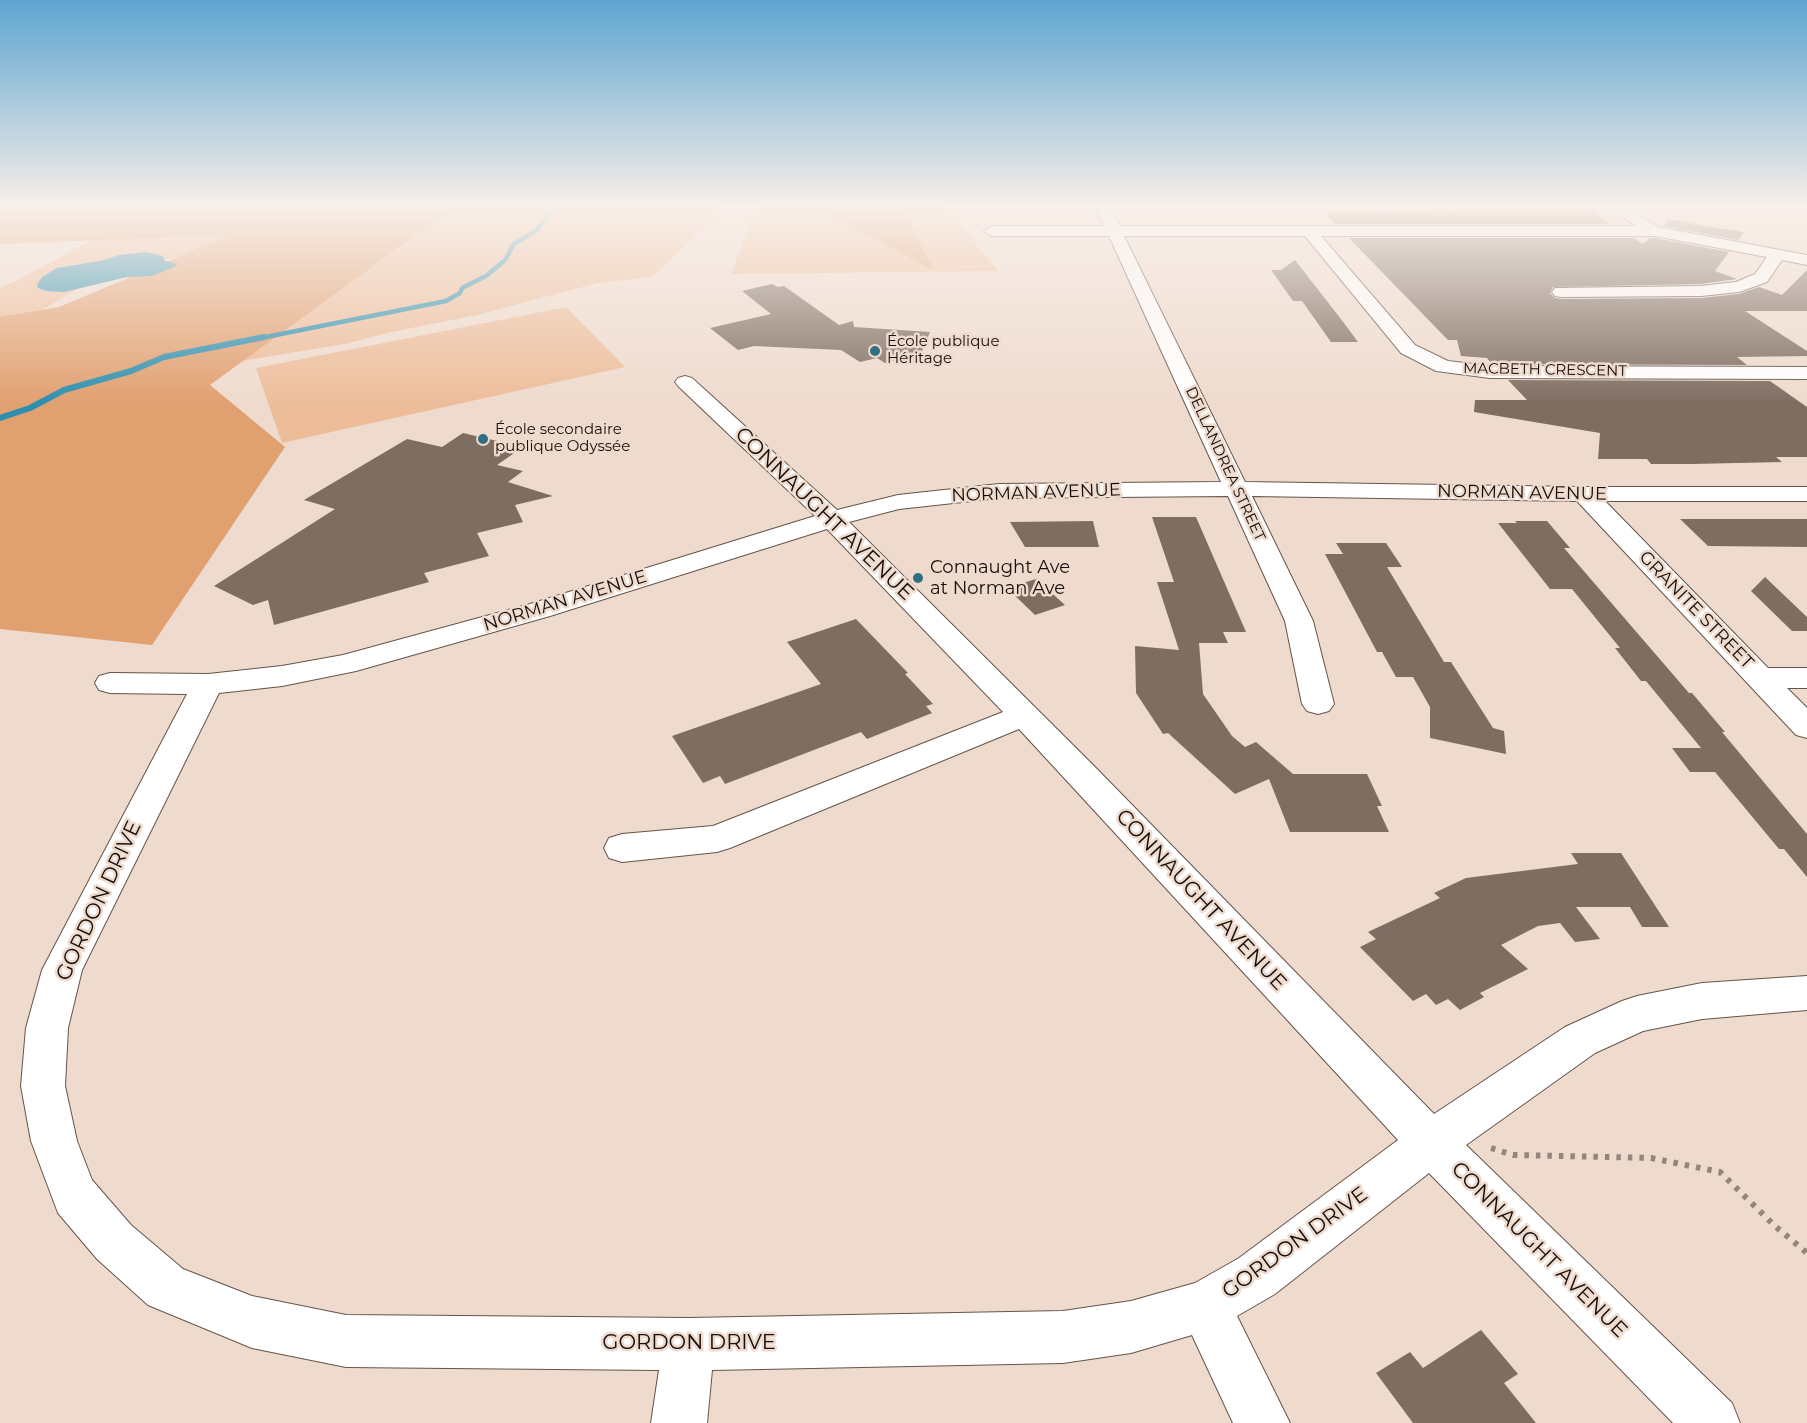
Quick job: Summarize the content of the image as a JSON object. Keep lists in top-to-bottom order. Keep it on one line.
{"streets":{"street":["MACBETH CRESCENT","DELLANDREA STREET","NORMAN AVENUE","CONNAUGHT AVENUE","GRANITE STREET","GORDON DRIVE"]},"crossings":[["DELLANDREA STREET","NORMAN AVENUE"],["NORMAN AVENUE","CONNAUGHT AVENUE"],["NORMAN AVENUE","GRANITE STREET"],["NORMAN AVENUE","GORDON DRIVE"],["CONNAUGHT AVENUE","GORDON DRIVE"]],"places":["École publique Héritage","École secondaire publique Odyssée","Connaught Ave at Norman Ave"]}
